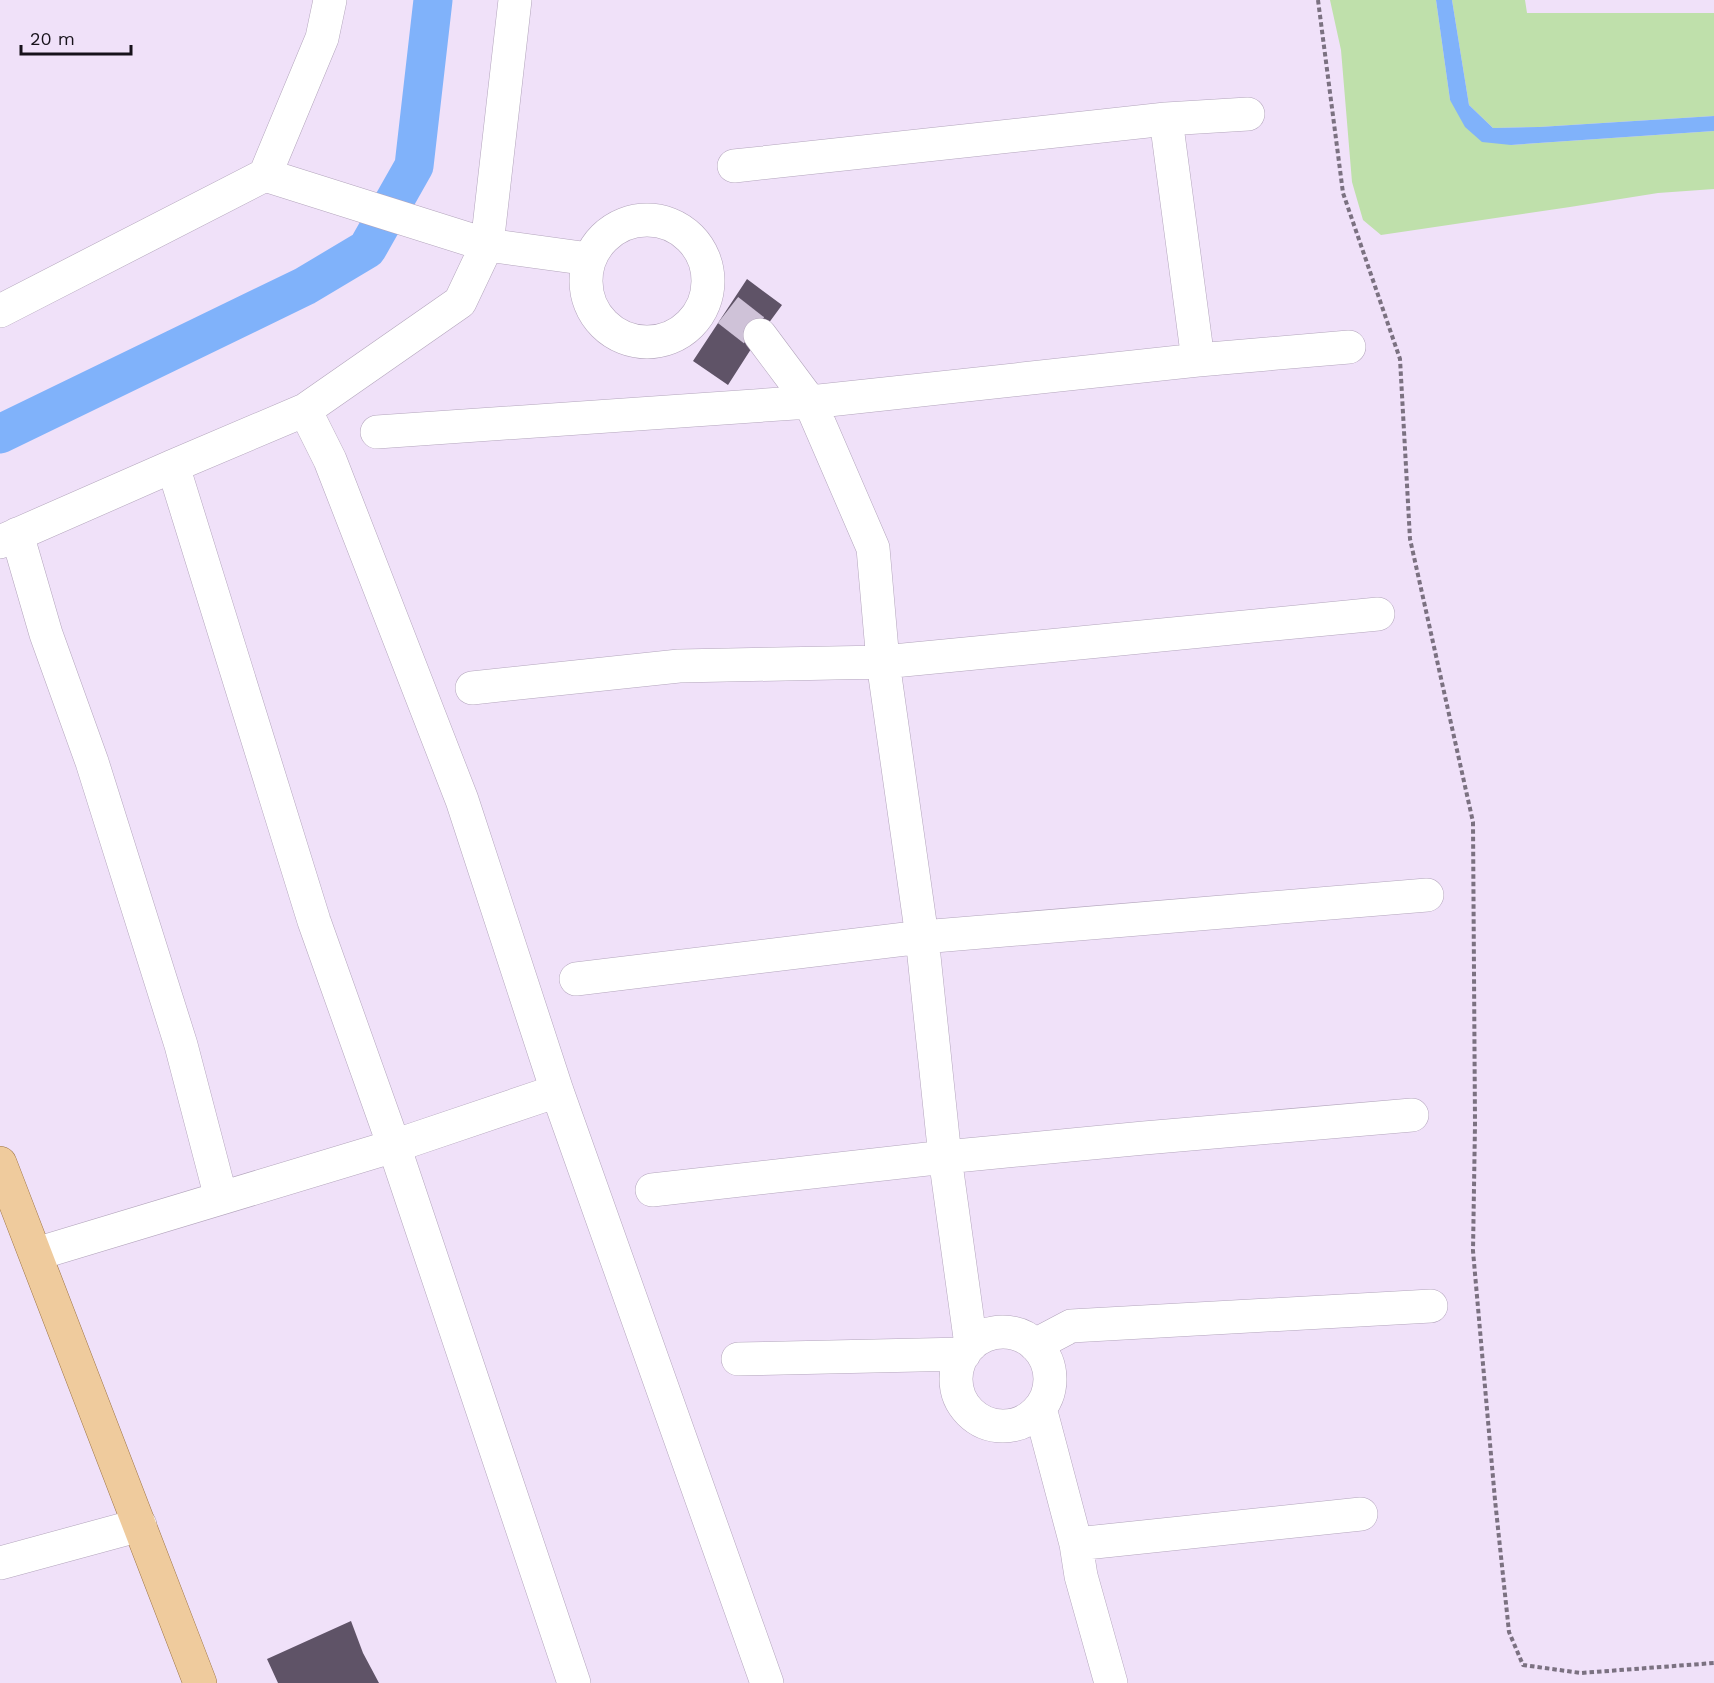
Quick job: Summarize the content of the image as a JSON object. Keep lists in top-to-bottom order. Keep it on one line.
{"scale_bar":"20 m"}
